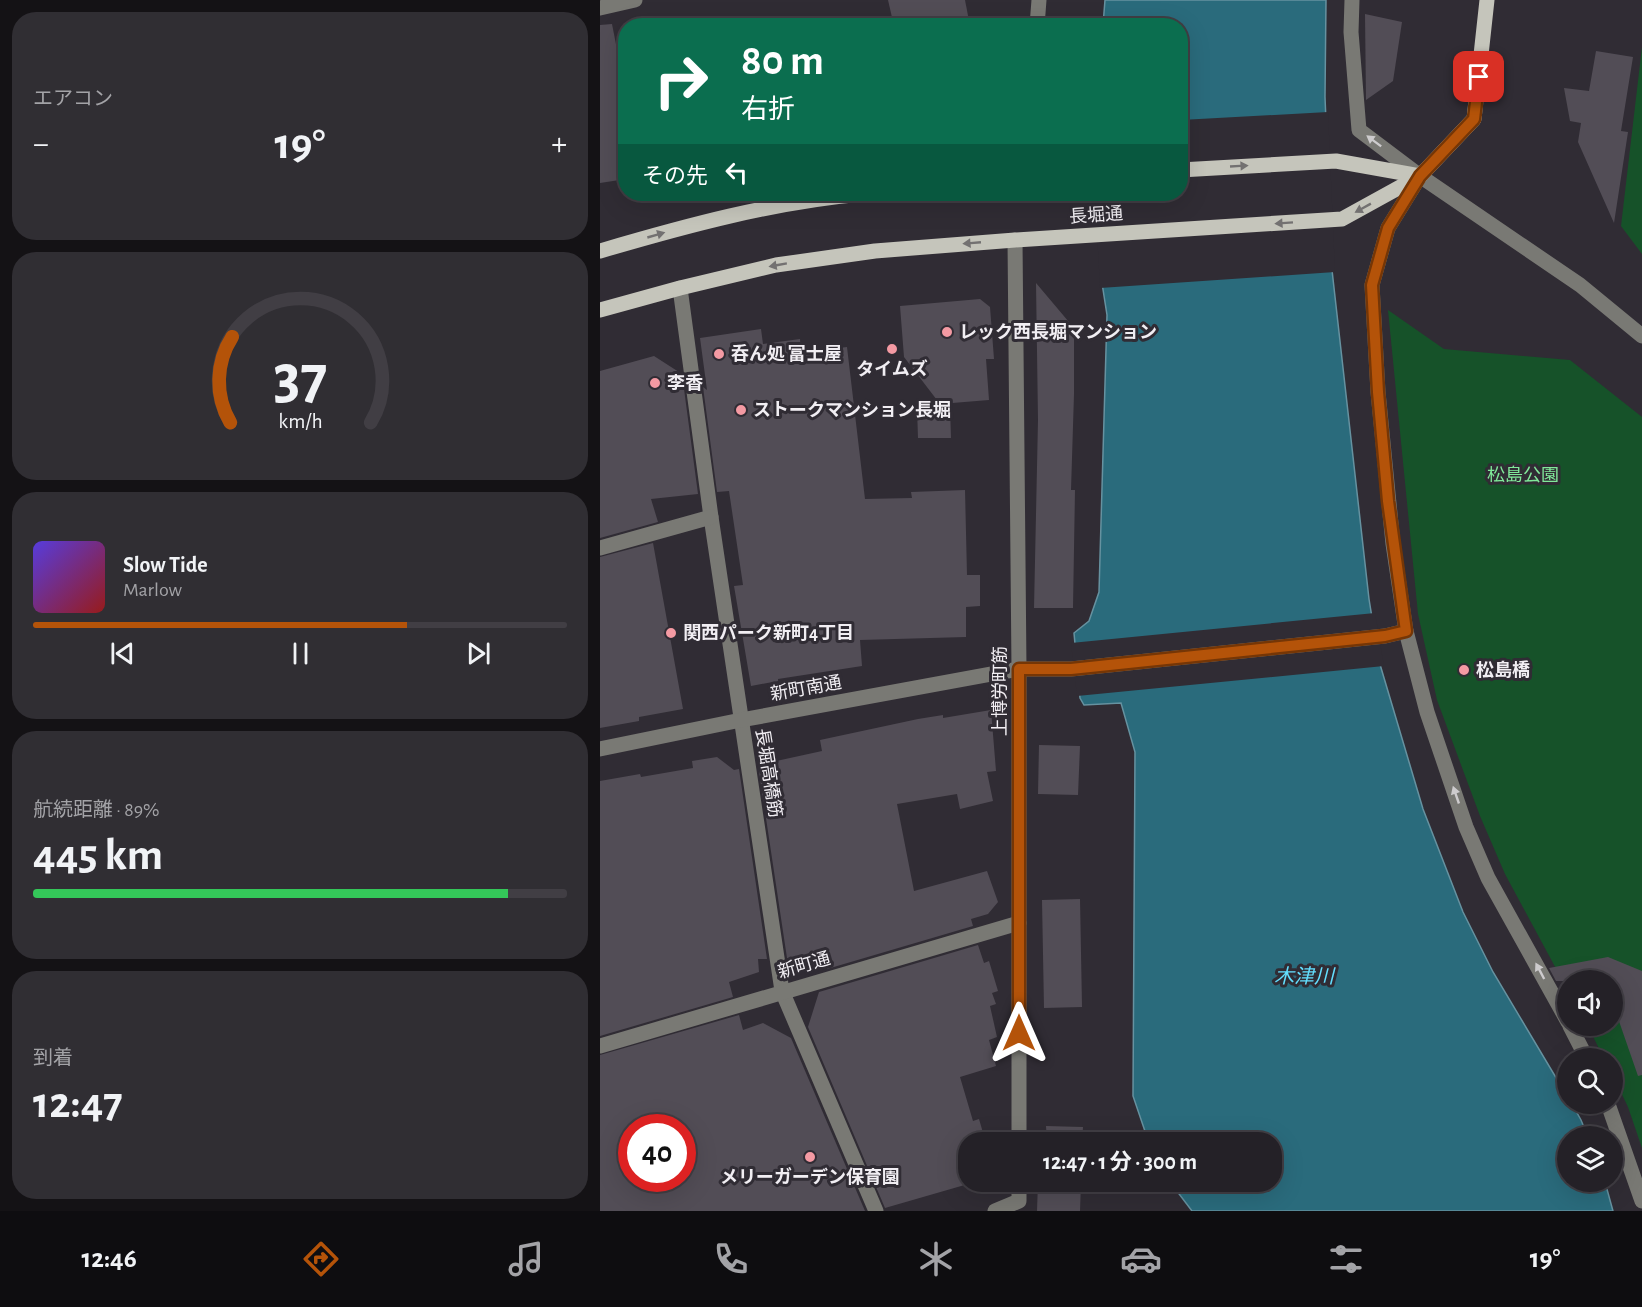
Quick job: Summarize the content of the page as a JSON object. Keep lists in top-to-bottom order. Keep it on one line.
{"streets":{"main road":["長堀通"],"street":["新町南通","上博労町筋","長堀高橋筋","新町通"]},"crossings":[["長堀通","上博労町筋"],["長堀通","長堀高橋筋"],["新町南通","上博労町筋"],["新町南通","長堀高橋筋"],["上博労町筋","新町通"],["長堀高橋筋","新町通"]],"water":["木津川"],"parks":["松島公園"],"places":["レック西長堀マンション","タイムズ","呑ん処 富士屋","李香","ストークマンション長堀","関西パーク新町4丁目","松島橋","メリーガーデン保育園"],"page":{"tile":["エアコン",["航続距離 · 89%","445 km"],["到着","12:47"]],"turn":["80 m","右折"],"heat":["−","19°","+"],"then":"その先","song":["Slow Tide","Marlow"],"limit":"40","trip":"12:47 · 1 分 · 300 m","tabs":["12:46","19°"],"gauge":["37","km/h"]}}
